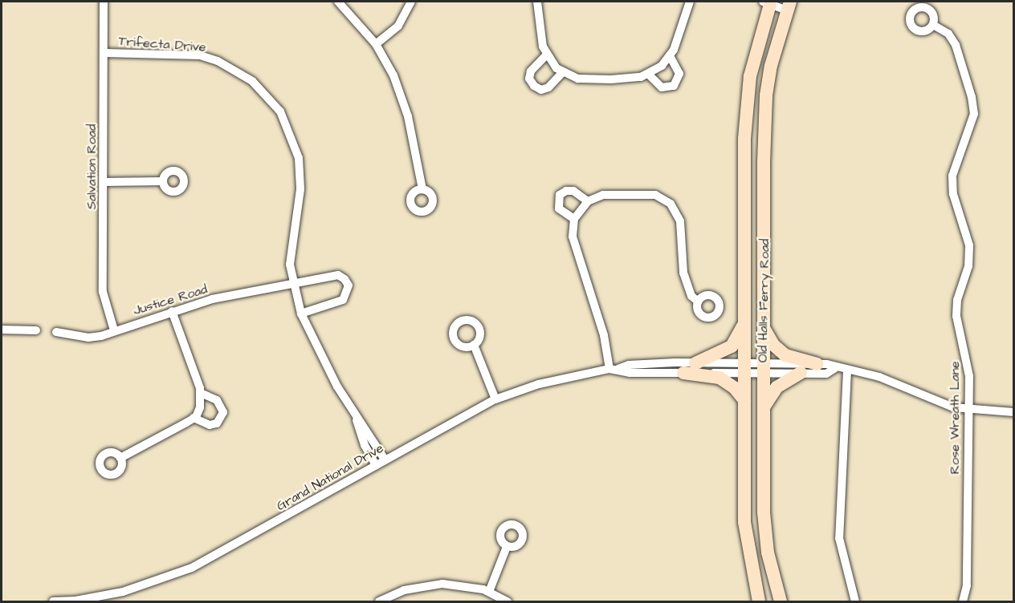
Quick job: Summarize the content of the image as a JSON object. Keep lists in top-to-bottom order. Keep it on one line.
{"streets":{"main road":["Old Halls Ferry Road"],"street":["Trifecta Drive","Salvation Road","Justice Road","Rose Wreath Lane","Grand National Drive"]},"crossings":[["Trifecta Drive","Salvation Road"],["Trifecta Drive","Justice Road"],["Salvation Road","Justice Road"],["Old Halls Ferry Road","Grand National Drive"],["Rose Wreath Lane","Grand National Drive"]]}
